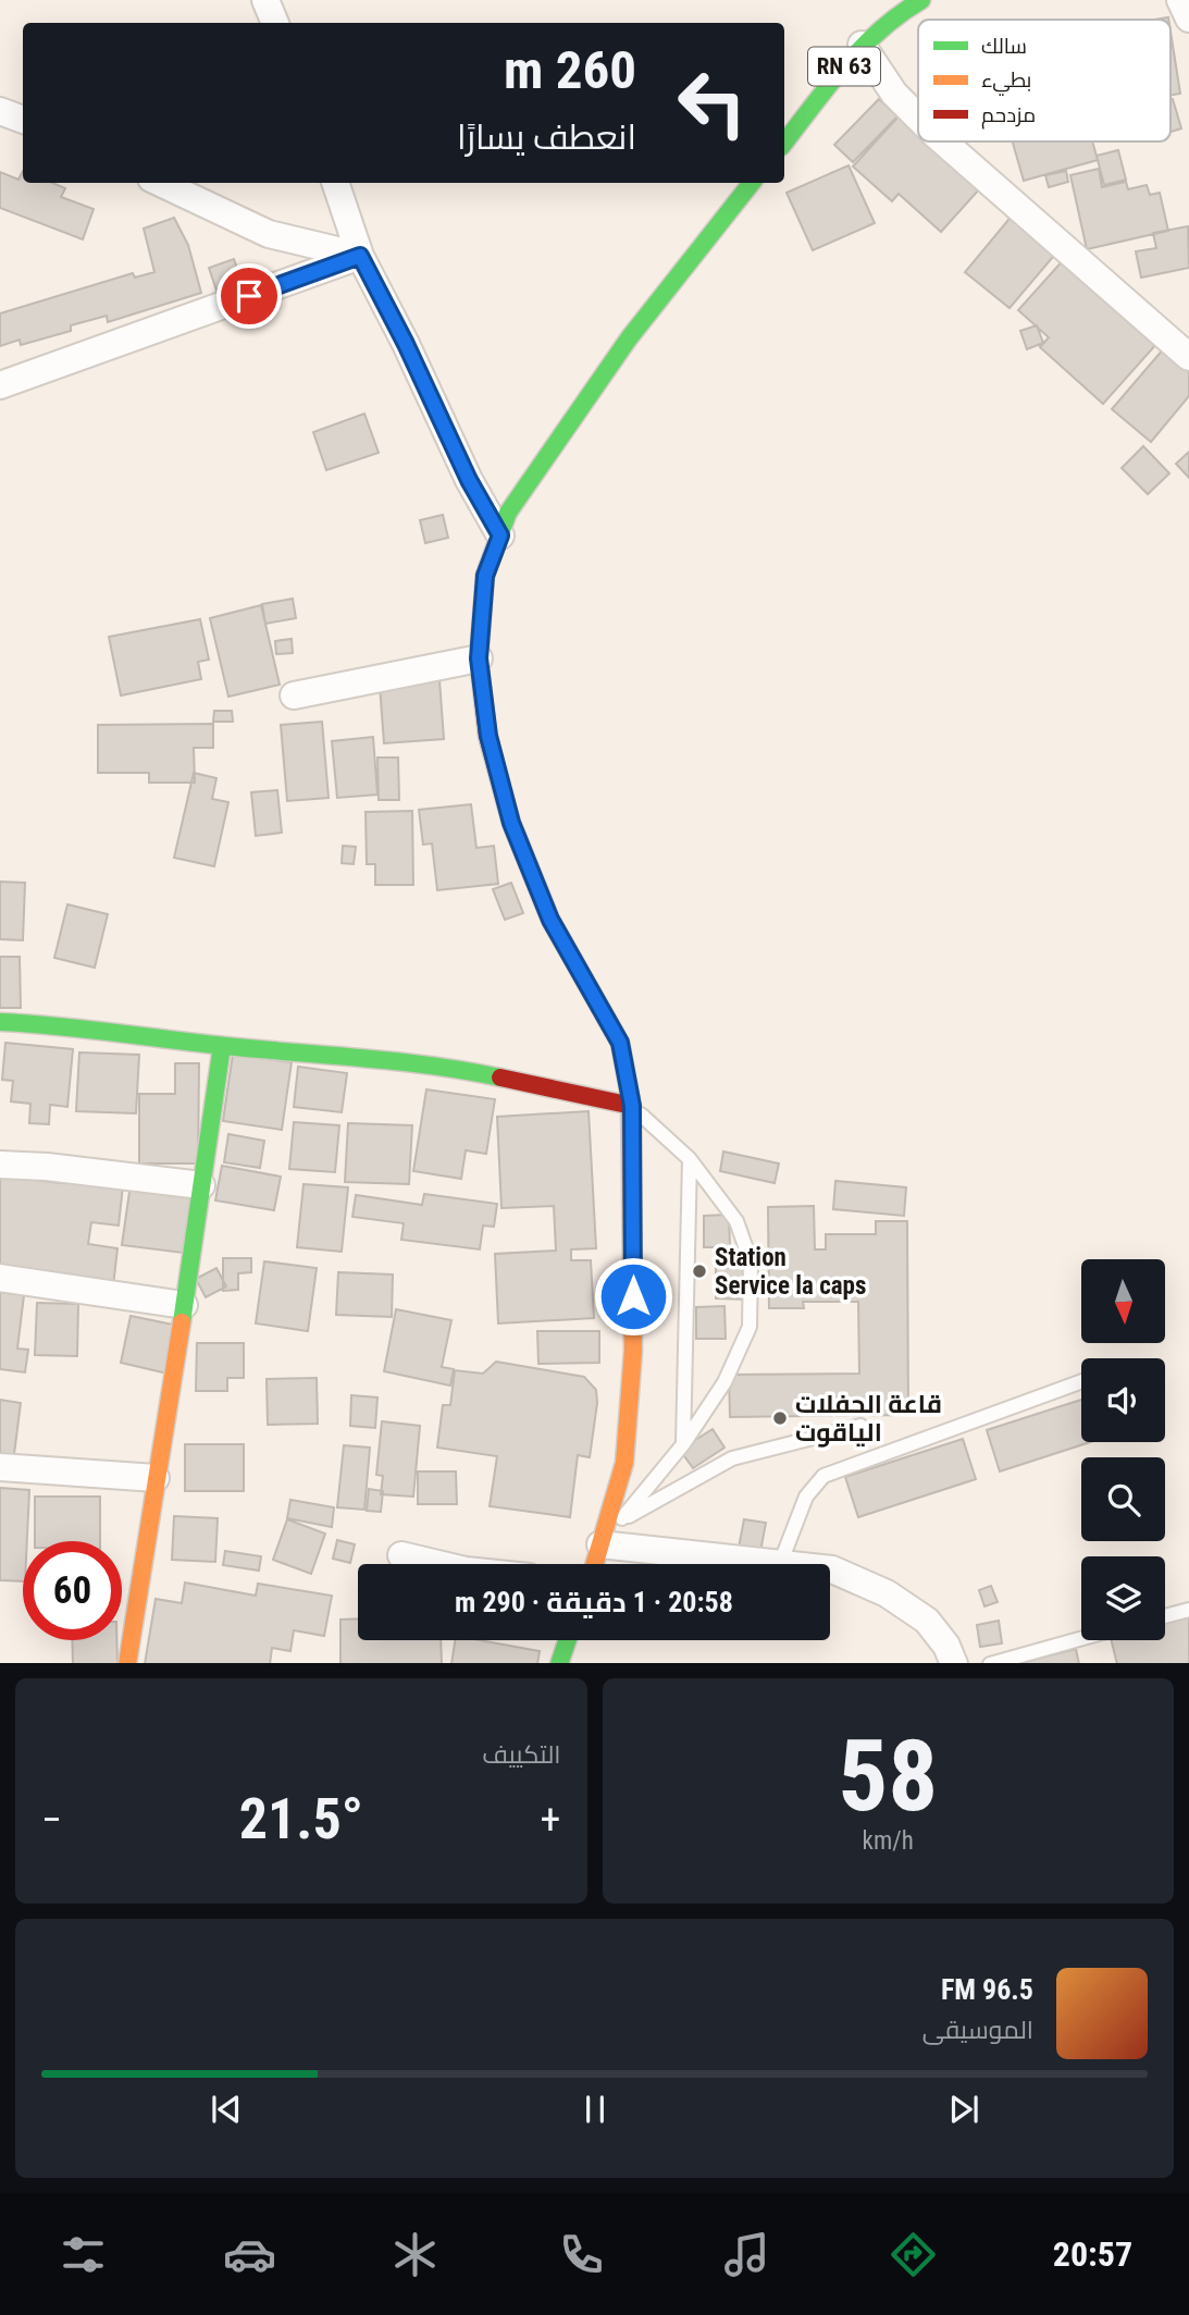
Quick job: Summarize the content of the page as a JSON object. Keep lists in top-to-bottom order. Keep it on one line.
{"streets":{"main road":["RN 63"]},"places":["Station Service la caps","قاعة الحفلات الياقوت"],"legend":["سالك","بطيء","مزدحم"],"north":"bottom","page":{"turn":["260 m","انعطف يسارًا"],"limit":"60","trip":"20:58 · 1 دقيقة · 290 m","tile":[["58","km/h"],"التكييف"],"heat":["−","21.5°","+"],"song":["96.5 FM","الموسيقى"],"tabs":"20:57"}}
